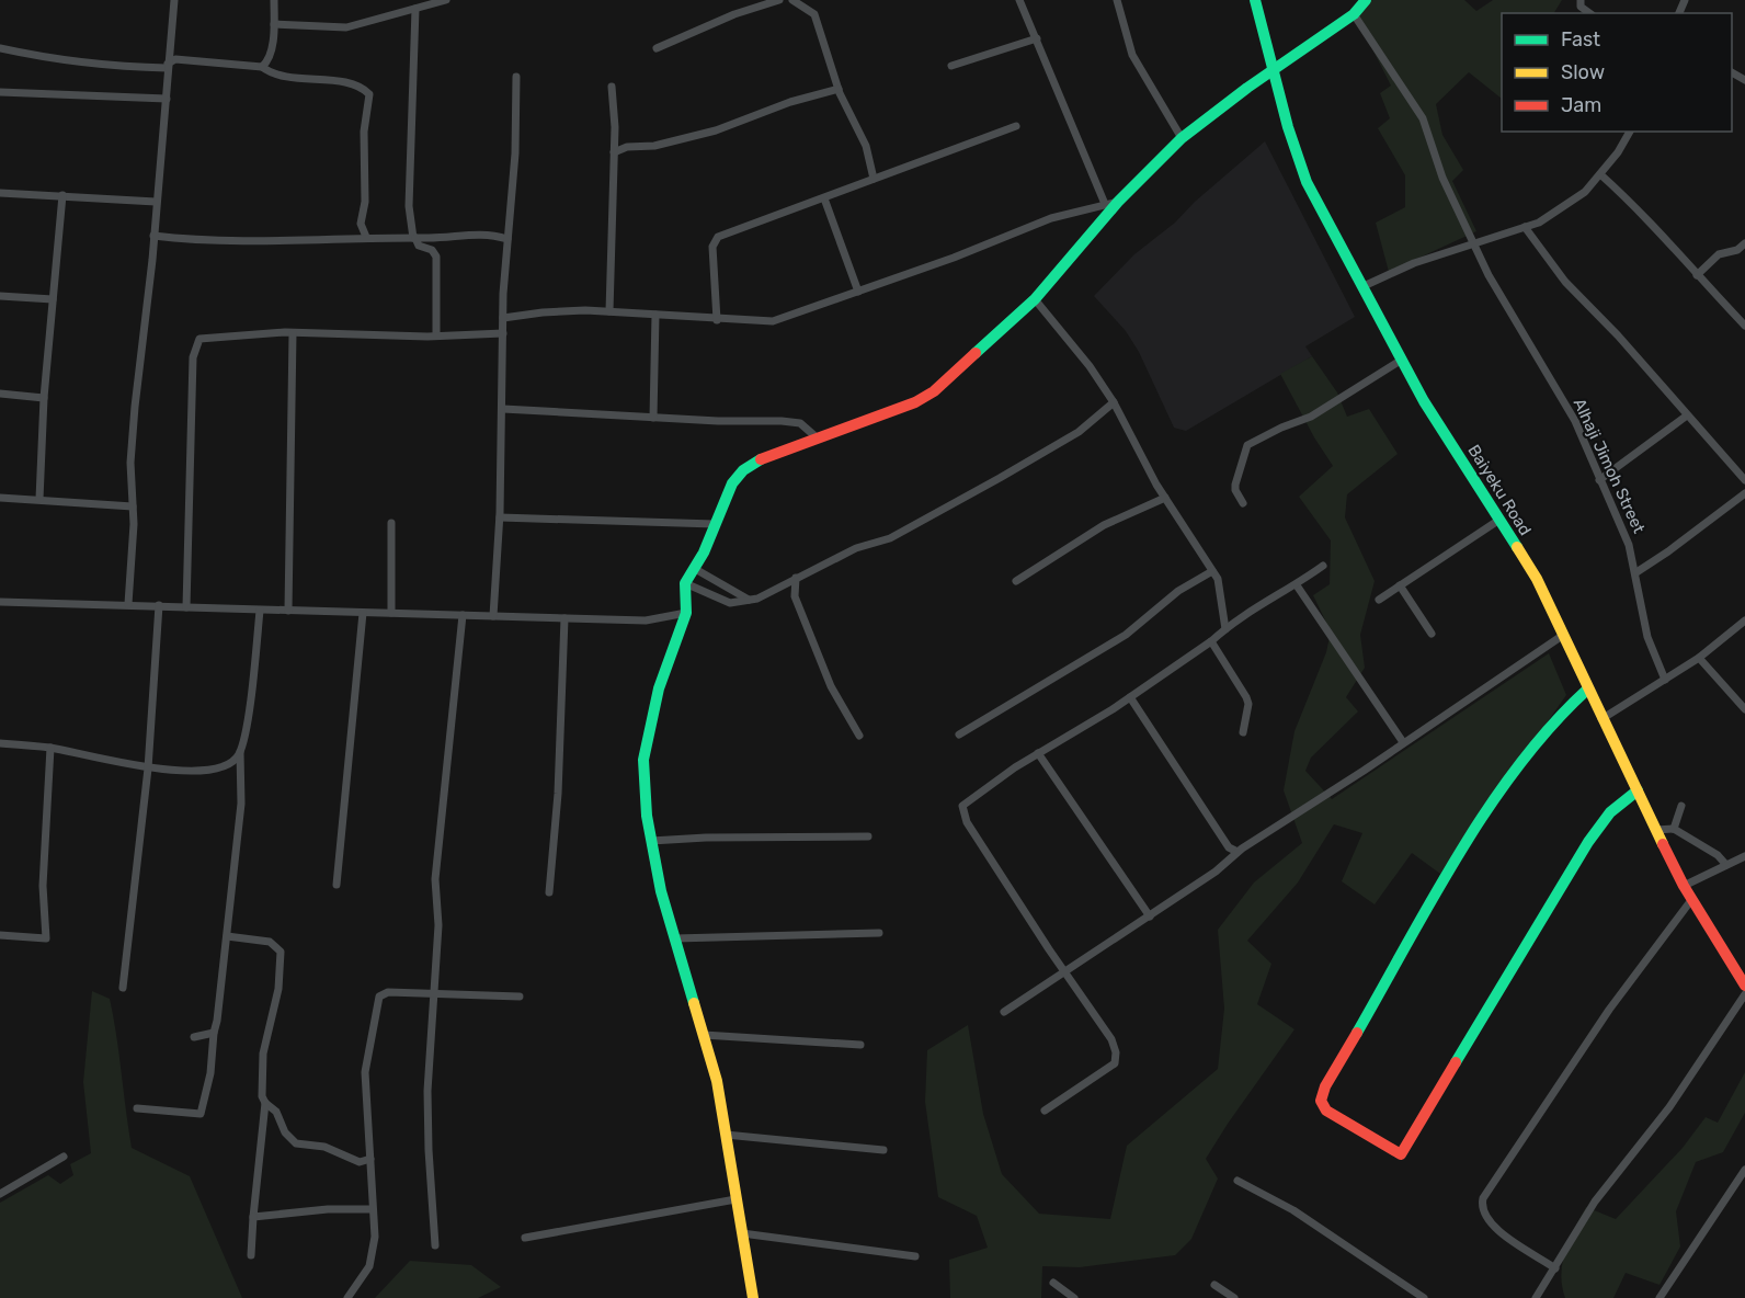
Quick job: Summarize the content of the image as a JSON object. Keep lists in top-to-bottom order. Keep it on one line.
{"streets":{"street":["Alhaji Jimoh Street","Baiyeku Road"]},"legend":["Fast","Slow","Jam"]}
